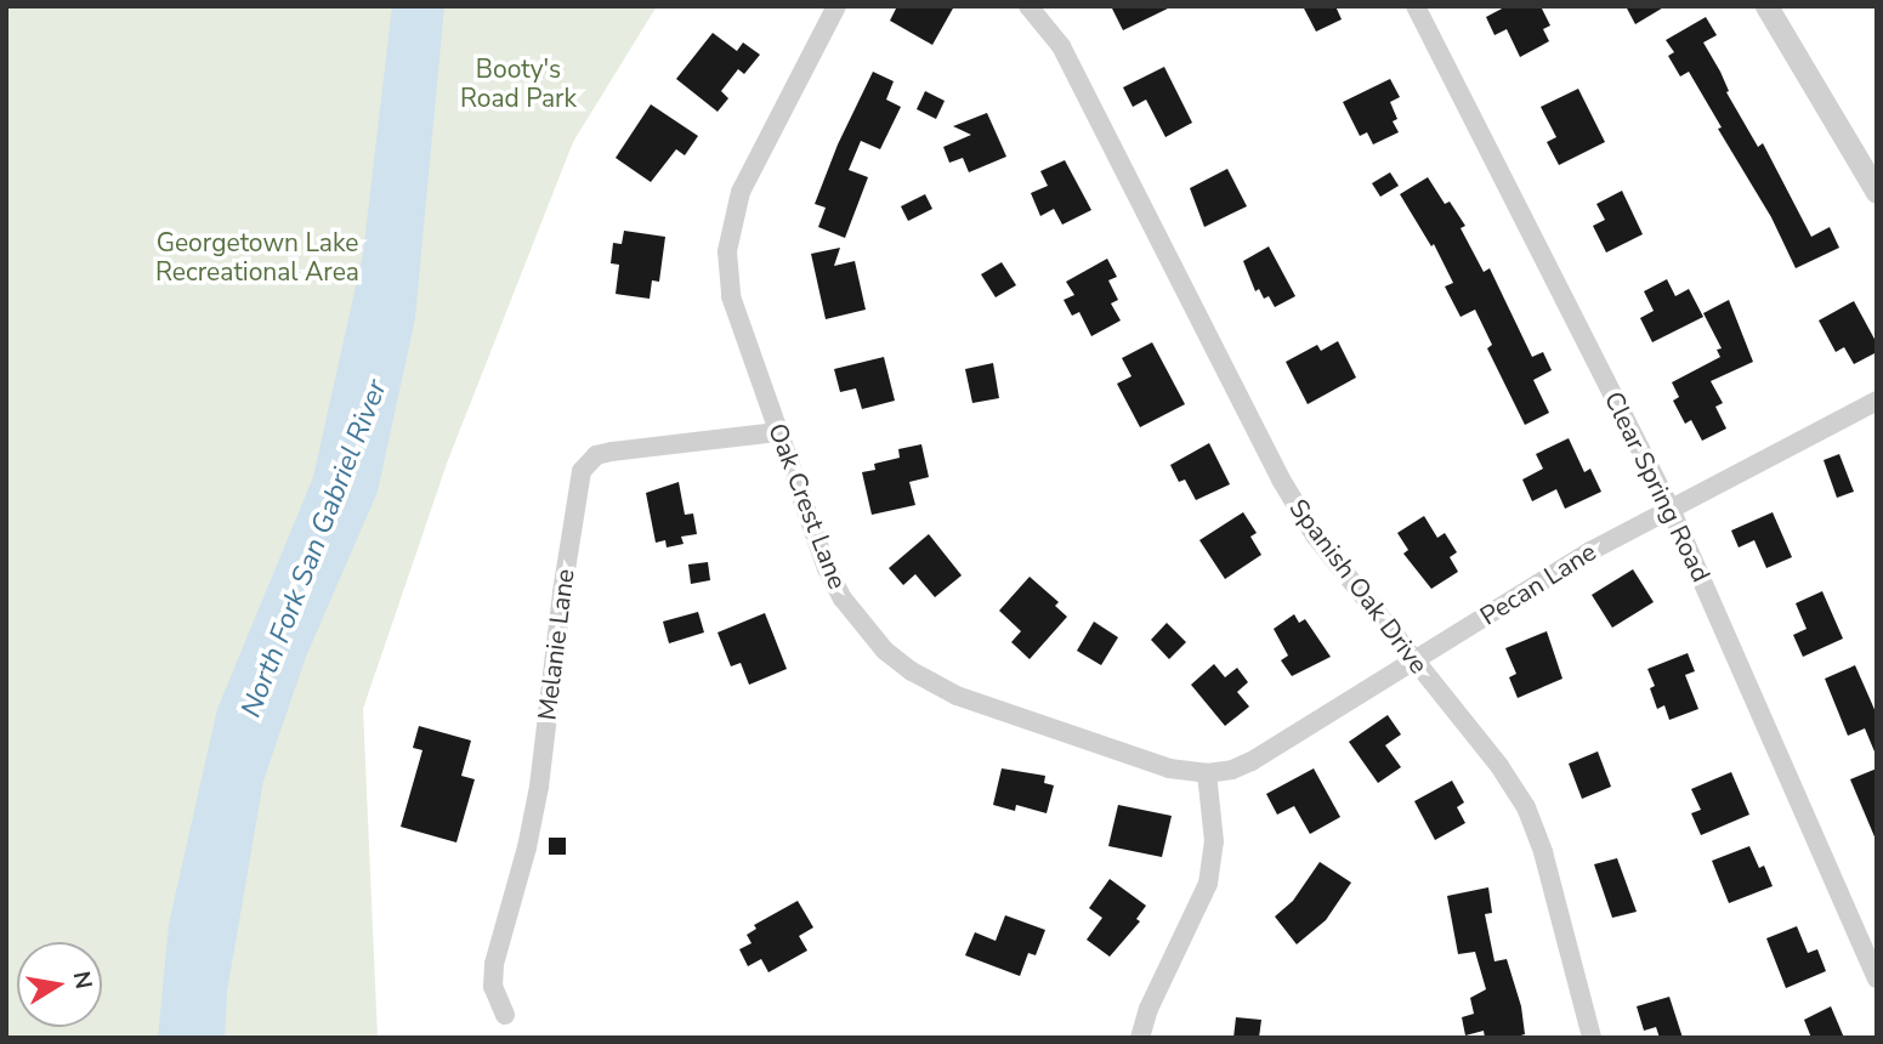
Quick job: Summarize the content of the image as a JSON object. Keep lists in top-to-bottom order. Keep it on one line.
{"streets":{"street":["Clear Spring Road","Oak Crest Lane","Pecan Lane","Spanish Oak Drive","Melanie Lane"]},"crossings":[["Clear Spring Road","Pecan Lane"],["Oak Crest Lane","Pecan Lane"],["Oak Crest Lane","Melanie Lane"],["Pecan Lane","Spanish Oak Drive"]],"water":["North Fork San Gabriel River"],"parks":["Booty's Road Park","Georgetown Lake Recreational Area"],"north":"right"}
